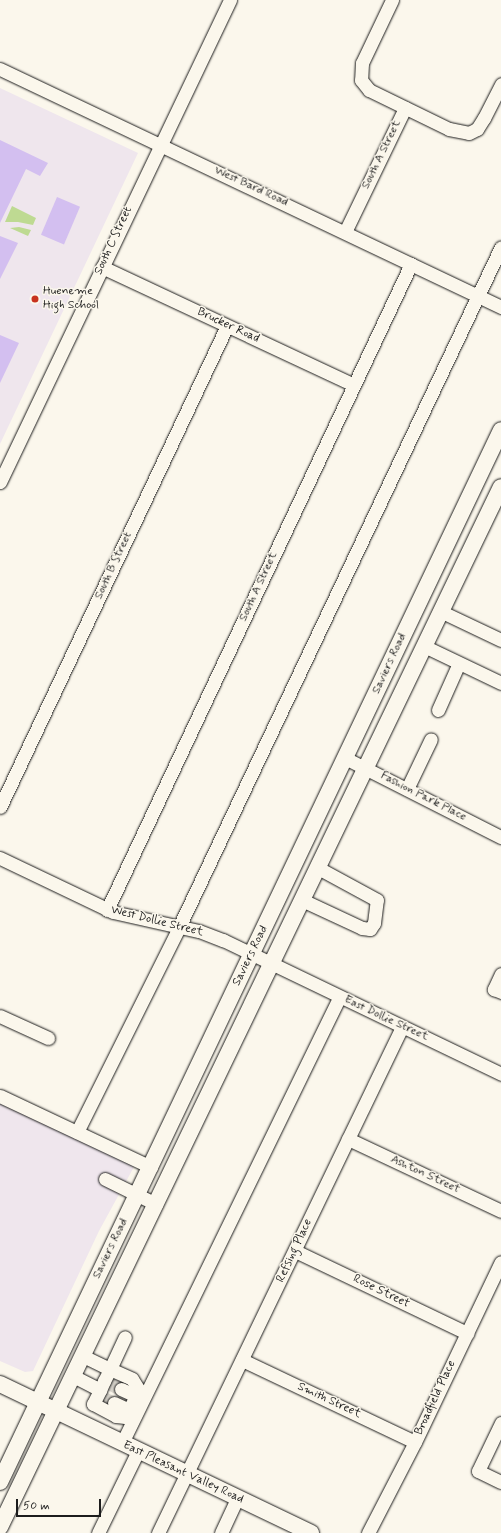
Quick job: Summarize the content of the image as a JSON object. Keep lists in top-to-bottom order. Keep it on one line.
{"streets":{"main road":["Saviers Road","East Pleasant Valley Road"],"street":["South A Street","West Bard Road","South C Street","Brucker Road","South B Street","Fashion Park Place","West Dollie Street","East Dollie Street","Ashton Street","Refsing Place","Rose Street","Broadfield Place","Smith Street"]},"crossings":[["South A Street","West Bard Road"],["South A Street","Brucker Road"],["South A Street","West Dollie Street"],["West Bard Road","South C Street"],["South C Street","Brucker Road"],["Brucker Road","South B Street"],["Saviers Road","Fashion Park Place"],["Saviers Road","West Dollie Street"],["Saviers Road","East Dollie Street"],["Saviers Road","East Pleasant Valley Road"],["West Dollie Street","East Dollie Street"],["East Dollie Street","Refsing Place"],["Ashton Street","Refsing Place"],["Refsing Place","Rose Street"],["Refsing Place","Smith Street"],["Refsing Place","East Pleasant Valley Road"],["Rose Street","Broadfield Place"],["Broadfield Place","Smith Street"]],"places":["Hueneme High School"],"scale_bar":"50 m"}
